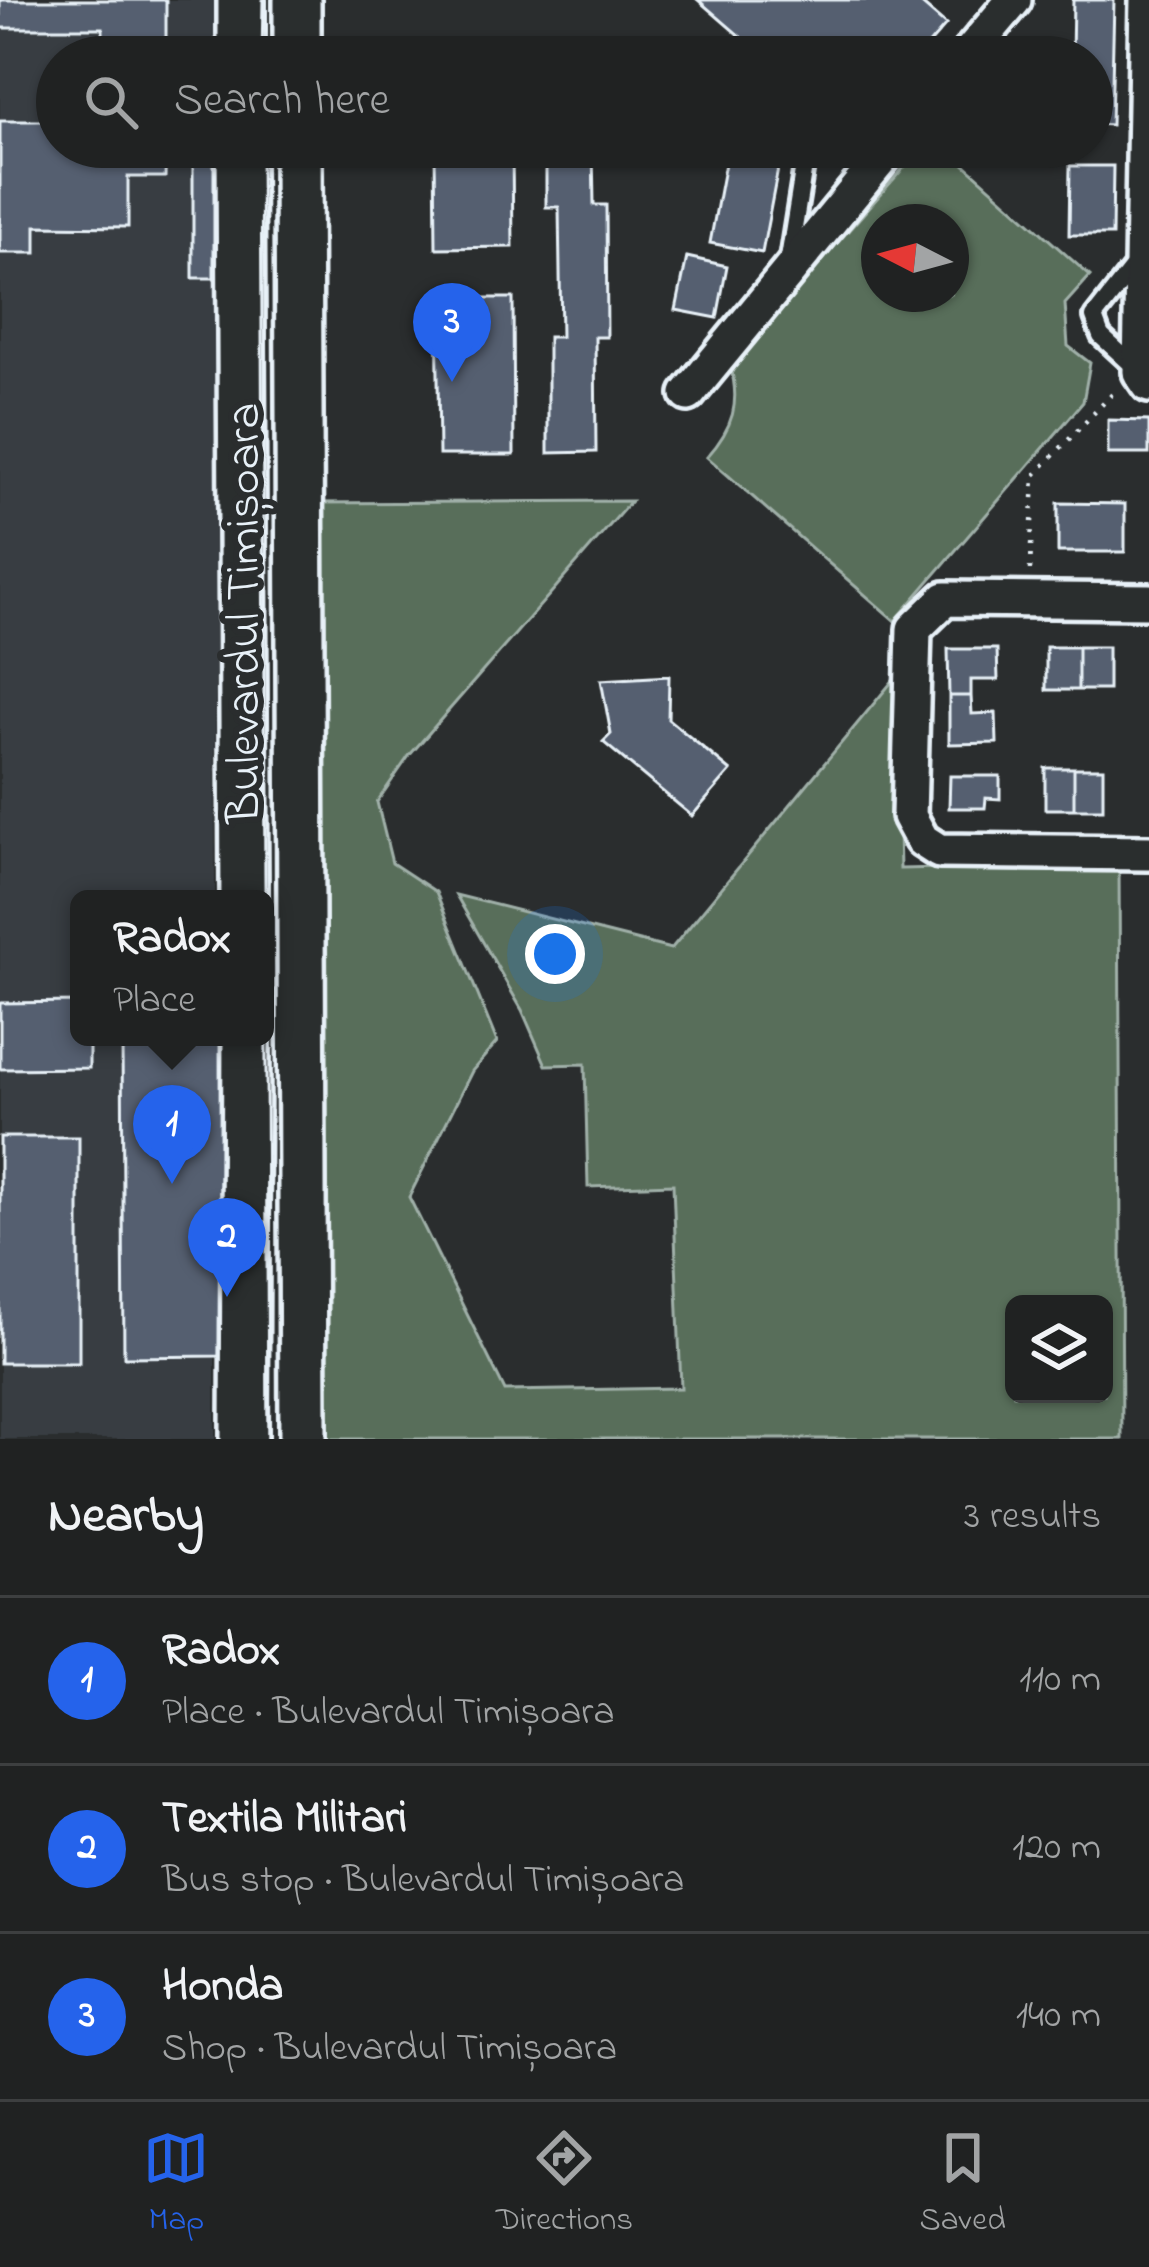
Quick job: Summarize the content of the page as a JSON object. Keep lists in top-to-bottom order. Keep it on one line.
{"streets":{"main road":["Bulevardul Timișoara"]},"north":"left","page":{"search":"Search here","pins":["3","1","2"],"popup":["Radox","Place"],"heading":["Nearby","3 results"],"list":[{"mark":"1","name":"Radox","note":"Place · Bulevardul Timișoara","value":"110 m"},{"mark":"2","name":"Textila Militari","note":"Bus stop · Bulevardul Timișoara","value":"120 m"},{"mark":"3","name":"Honda","note":"Shop · Bulevardul Timișoara","value":"140 m"}],"nav":["Map","Directions","Saved"]}}
